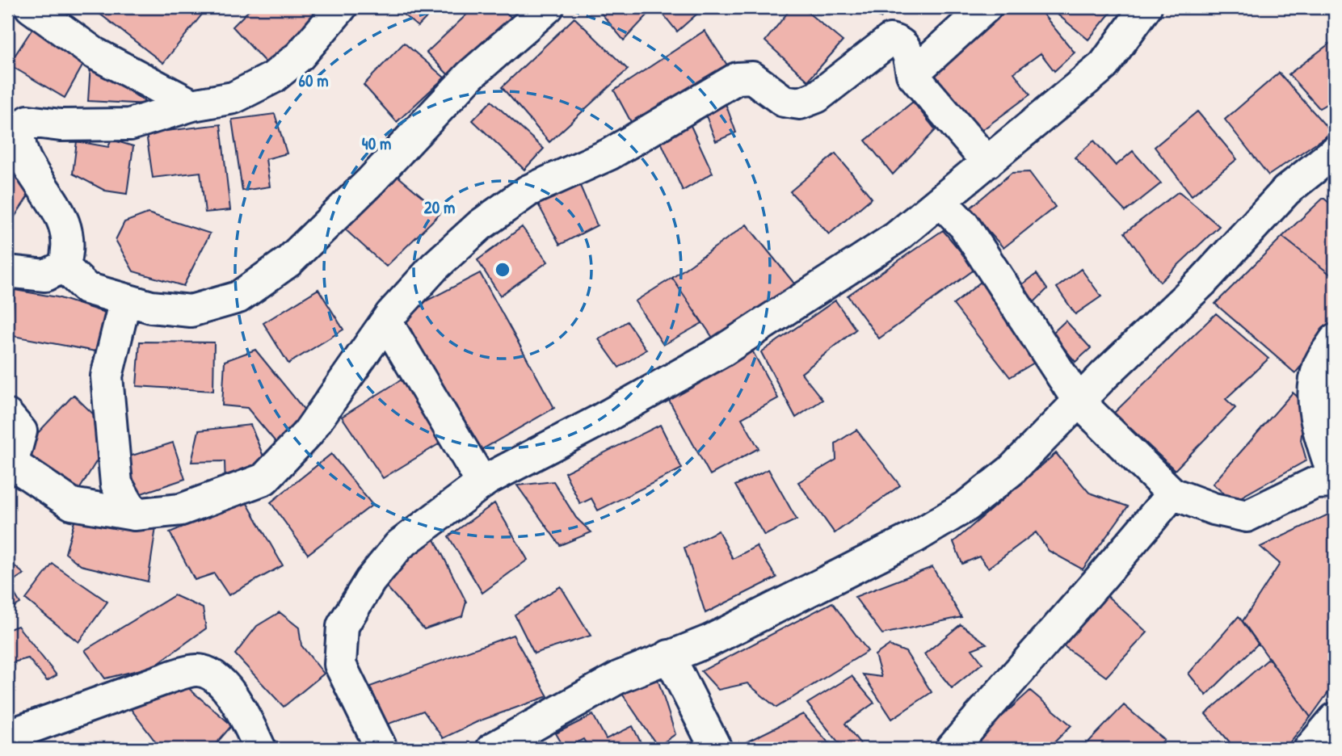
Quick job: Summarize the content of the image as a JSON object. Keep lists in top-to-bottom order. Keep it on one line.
{"rings":["60 m","40 m","20 m"]}
